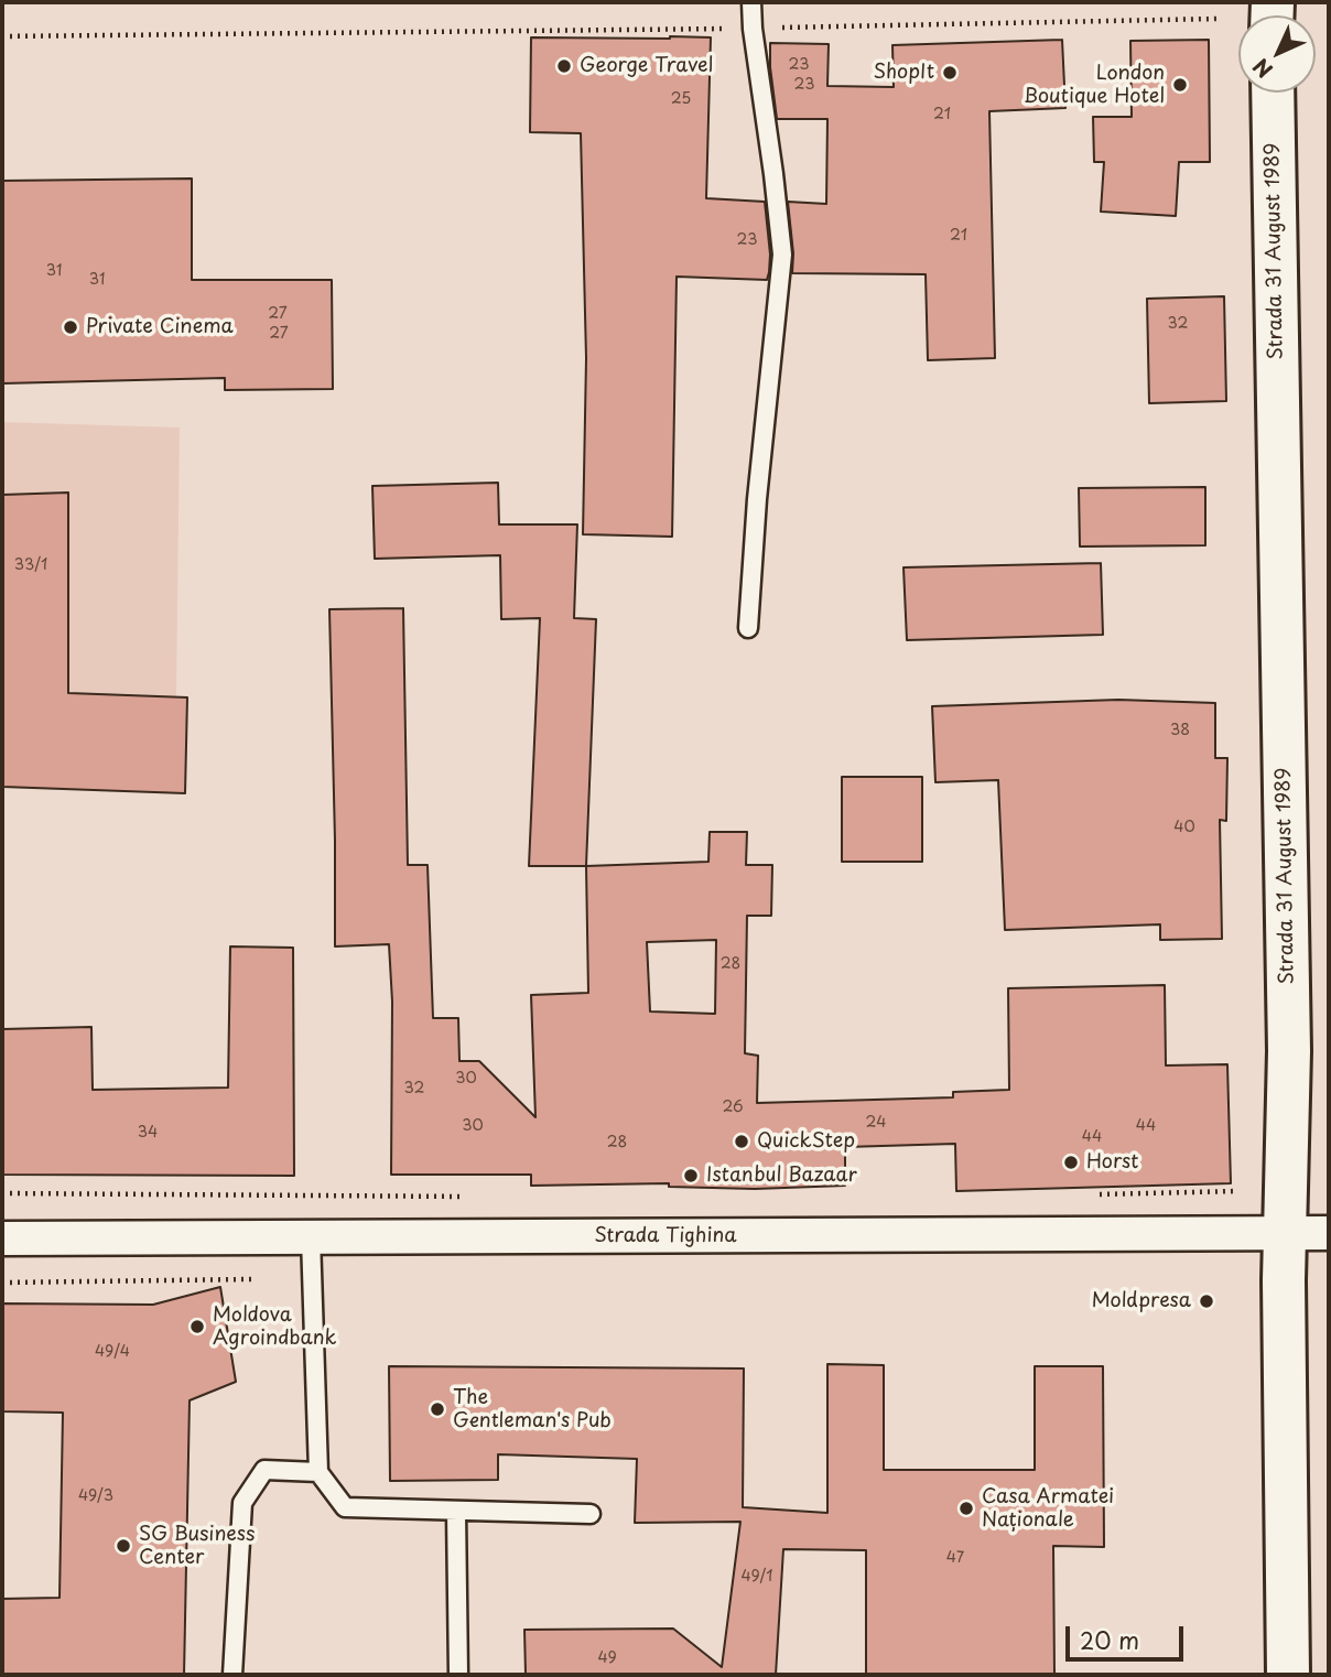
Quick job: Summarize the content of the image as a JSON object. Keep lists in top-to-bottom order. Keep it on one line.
{"streets":{"street":["Strada 31 August 1989","Strada Tighina"]},"crossings":[["Strada 31 August 1989","Strada Tighina"]],"places":["George Travel","ShopIt","London Boutique Hotel","Private Cinema","QuickStep","Horst","Istanbul Bazaar","Moldpresa","Moldova Agroindbank","The Gentleman's Pub","Casa Armatei Naționale","SG Business Center"],"house_numbers":["23","23","25","21","21","23","31","31","27","32","27","33/1","38","40","28","30","32","26","24","30","44","34","44","28","49/4","49/3","47","49/1","49"],"scale_bar":"20 m","north":"bottom left"}
